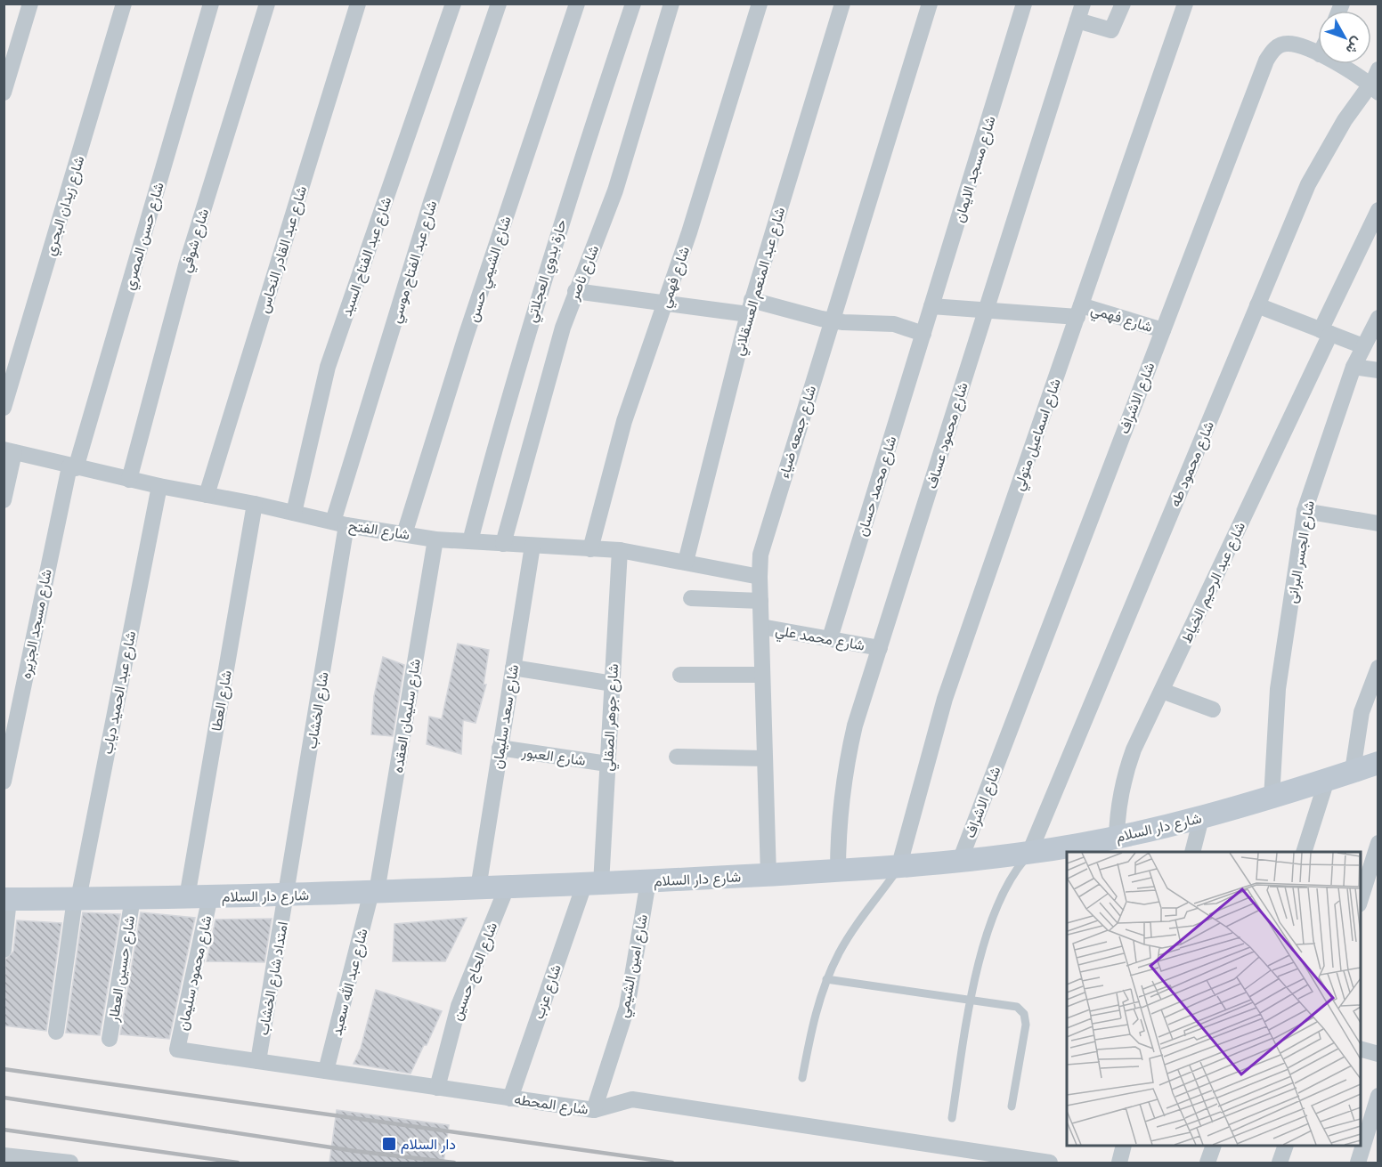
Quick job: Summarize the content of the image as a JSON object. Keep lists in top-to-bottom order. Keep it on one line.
{"streets":{"main road":["شارع دار السلام"],"street":["شارع مسجد الايمان","شارع زيدان البحري","شارع حسن المصري","شارع شوقي","شارع عبد القادر النحاس","شارع عبد الفتاح السيد","شارع عبد الفتاح موسي","شارع الشيمي حسن","حارة بدوي العجلاتي","شارع ناصر","شارع فهمي","شارع عبد المنعم العسقلاني","شارع الاشراف","شارع جمعه ضياء","شارع اسماعيل متولي","شارع محمود عساف","شارع محمود طه","شارع محمد حسان","شارع الفتح","شارع الجسر البرانى","شارع عبد الرحيم الخياط","شارع مسجد الجزيره","شارع محمد علي","شارع عبد الحميد دياب","شارع العطا","شارع الخشاب","شارع سليمان العقده","شارع سعد سليمان","شارع جوهر الصقلي","شارع العبور","شارع امين الشيمي","شارع حسين العطار","شارع الحاج حسين","شارع محمود سليمان","امتداد شارع الخشاب","شارع عبد الله سعيد","شارع عزب","شارع المحطه"]},"crossings":[["شارع مسجد الايمان","شارع فهمي"],["شارع مسجد الايمان","شارع محمد حسان"],["شارع حسن المصري","شارع الفتح"],["شارع حسن المصري","شارع مسجد الجزيره"],["شارع شوقي","شارع الفتح"],["شارع عبد القادر النحاس","شارع الفتح"],["شارع عبد الفتاح السيد","شارع الفتح"],["شارع عبد الفتاح موسي","شارع الفتح"],["شارع عبد الفتاح موسي","شارع الخشاب"],["شارع الشيمي حسن","شارع الفتح"],["حارة بدوي العجلاتي","شارع الفتح"],["شارع ناصر","شارع الفتح"],["شارع فهمي","شارع الاشراف"],["شارع فهمي","شارع اسماعيل متولي"],["شارع فهمي","شارع محمود عساف"],["شارع فهمي","شارع الفتح"],["شارع عبد المنعم العسقلاني","شارع الفتح"],["شارع الاشراف","شارع محمود طه"],["شارع الاشراف","شارع دار السلام"],["شارع جمعه ضياء","شارع الفتح"],["شارع جمعه ضياء","شارع محمد علي"],["شارع جمعه ضياء","شارع دار السلام"],["شارع اسماعيل متولي","شارع دار السلام"],["شارع محمود عساف","شارع محمد علي"],["شارع محمود عساف","شارع دار السلام"],["شارع محمود طه","شارع دار السلام"],["شارع محمد حسان","شارع محمد علي"],["شارع الفتح","شارع مسجد الجزيره"],["شارع الفتح","شارع عبد الحميد دياب"],["شارع الفتح","شارع العطا"],["شارع الفتح","شارع الخشاب"],["شارع الفتح","شارع سليمان العقده"],["شارع الفتح","شارع سعد سليمان"],["شارع الفتح","شارع جوهر الصقلي"],["شارع الجسر البرانى","شارع دار السلام"],["شارع عبد الرحيم الخياط","شارع دار السلام"],["شارع عبد الحميد دياب","شارع دار السلام"],["شارع العطا","شارع دار السلام"],["شارع الخشاب","شارع دار السلام"],["شارع الخشاب","امتداد شارع الخشاب"],["شارع سليمان العقده","شارع دار السلام"],["شارع سليمان العقده","شارع عبد الله سعيد"],["شارع سعد سليمان","شارع العبور"],["شارع سعد سليمان","شارع دار السلام"],["شارع جوهر الصقلي","شارع العبور"],["شارع جوهر الصقلي","شارع دار السلام"],["شارع جوهر الصقلي","شارع عزب"],["شارع دار السلام","شارع امين الشيمي"],["شارع دار السلام","شارع حسين العطار"],["شارع دار السلام","شارع الحاج حسين"],["شارع دار السلام","شارع محمود سليمان"],["شارع دار السلام","امتداد شارع الخشاب"],["شارع دار السلام","شارع عبد الله سعيد"],["شارع دار السلام","شارع عزب"],["شارع امين الشيمي","شارع المحطه"],["شارع الحاج حسين","شارع المحطه"],["شارع محمود سليمان","شارع المحطه"],["امتداد شارع الخشاب","شارع المحطه"],["شارع عبد الله سعيد","شارع المحطه"],["شارع عزب","شارع المحطه"]],"places":{"transit":["دار السلام"]},"north":"bottom right"}
